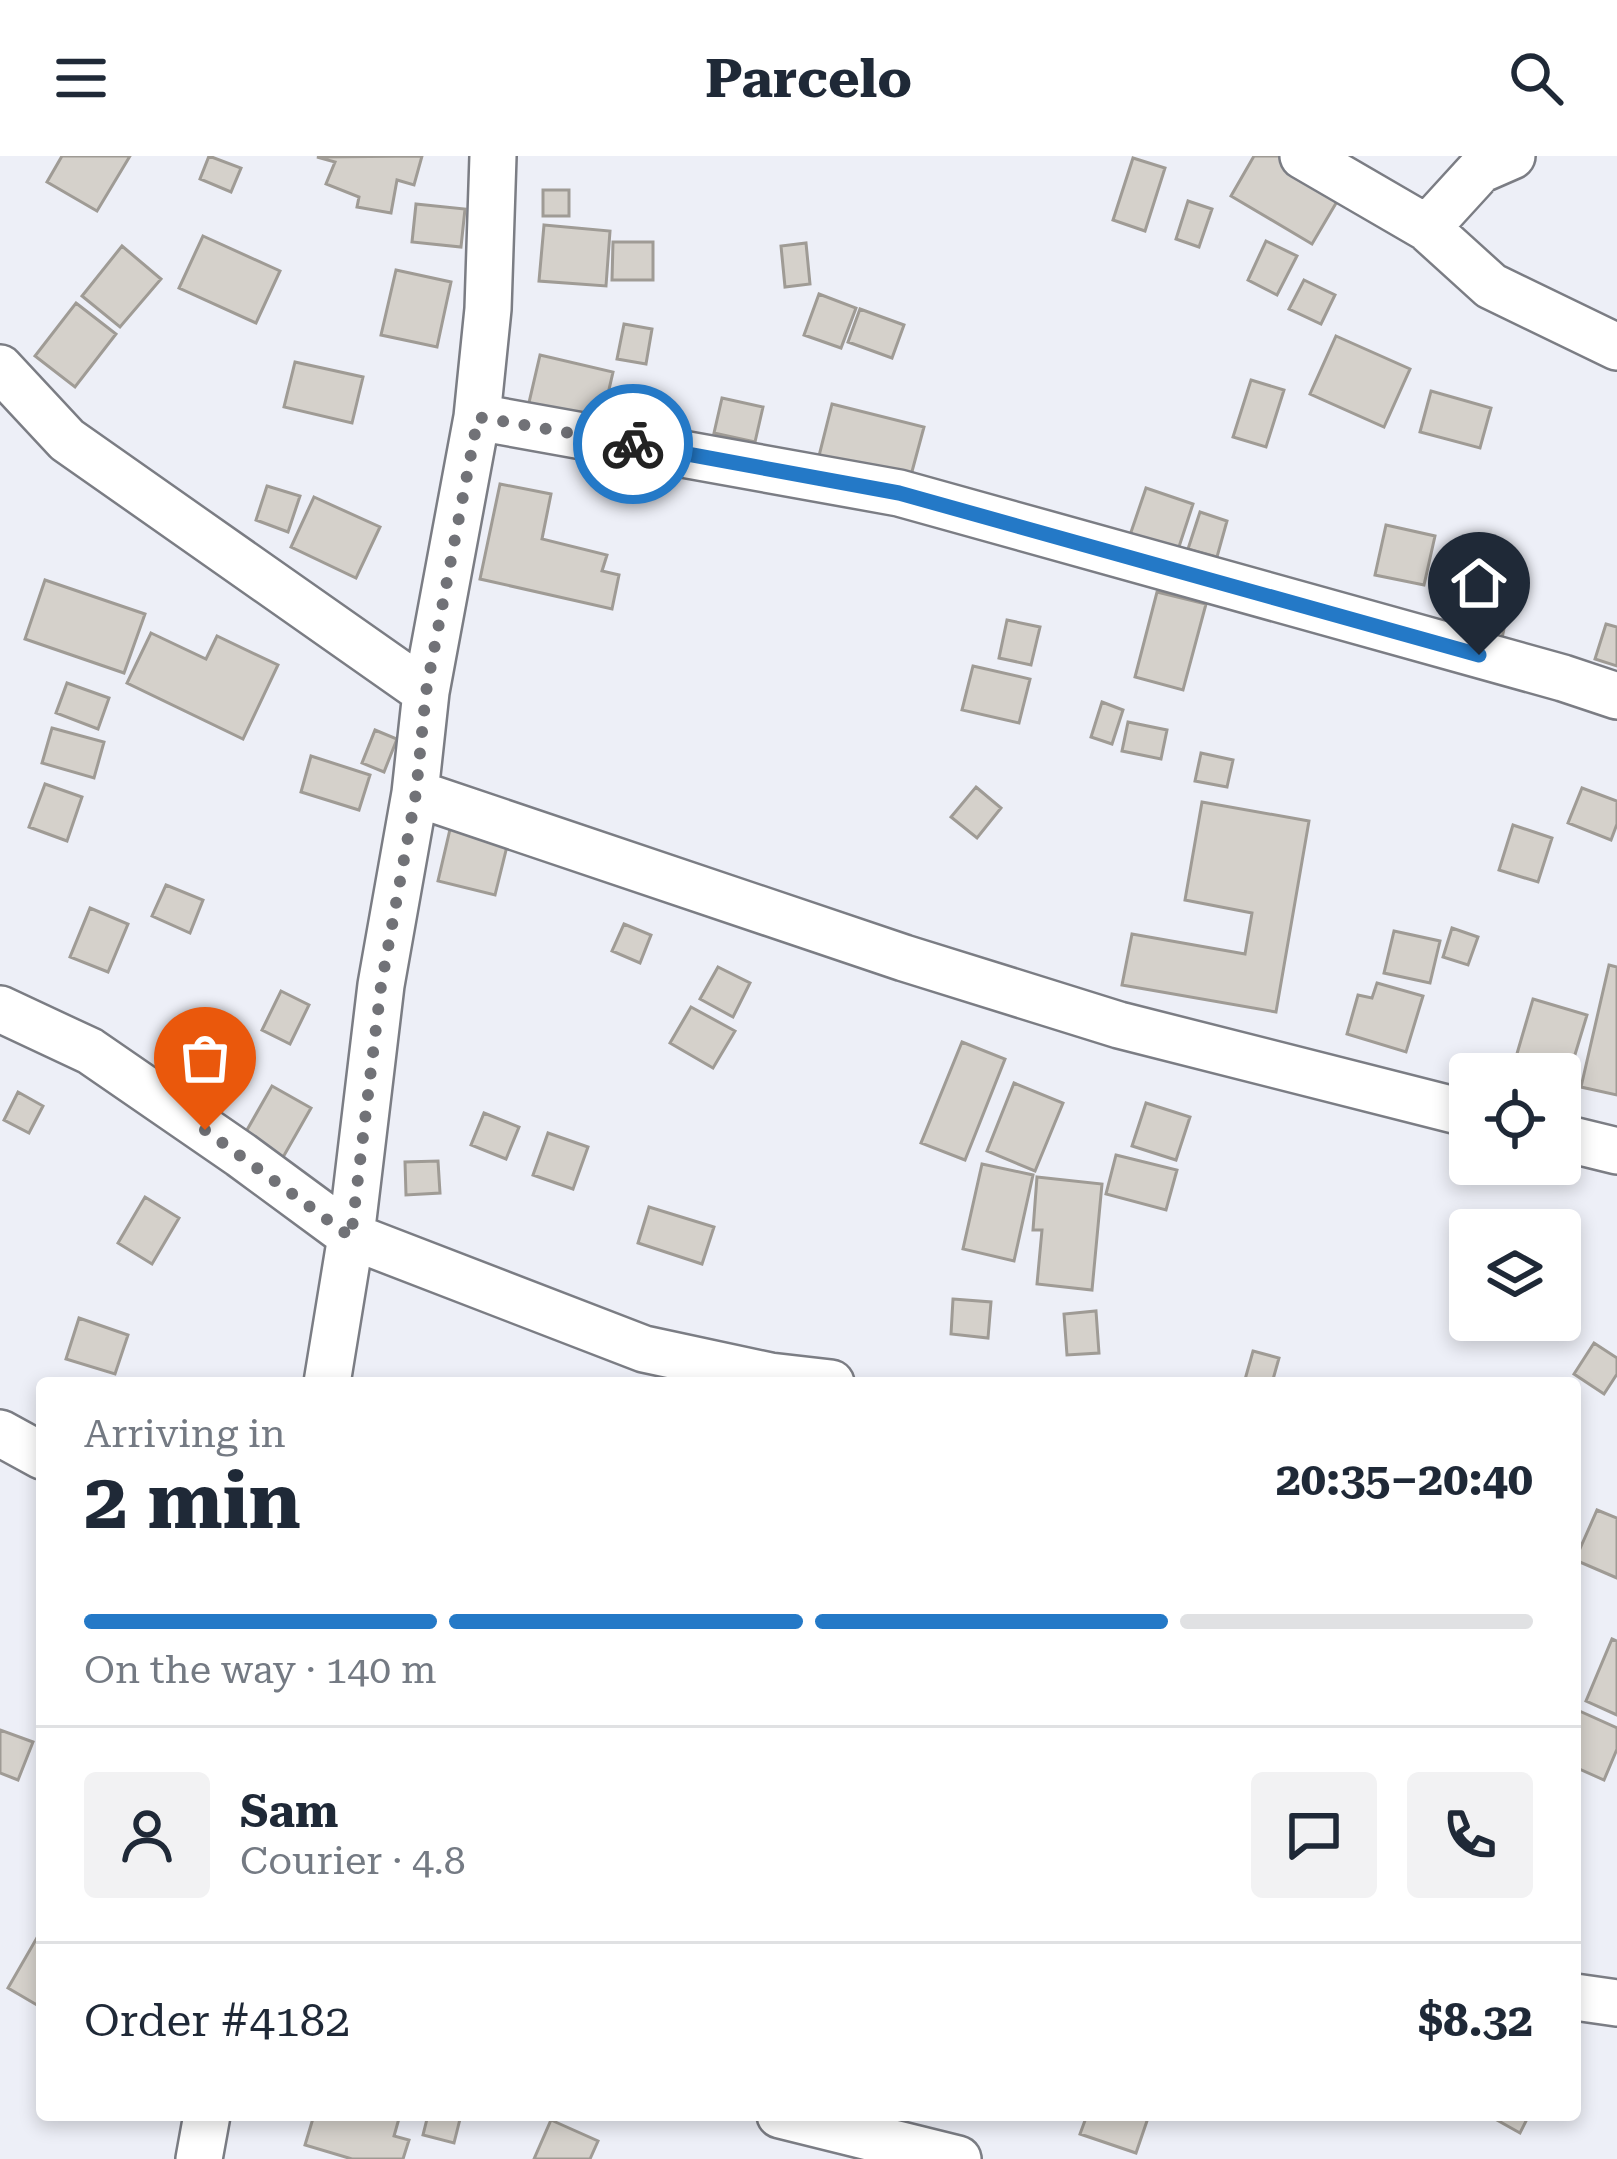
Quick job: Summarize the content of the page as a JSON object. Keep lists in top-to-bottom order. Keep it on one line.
{"page":{"header":"Parcelo","heading":["2 min","Arriving in","20:35–20:40"],"panel":["Sam","Courier · 4.8","Order #4182","$8.32"],"bar":"On the way · 140 m"}}
